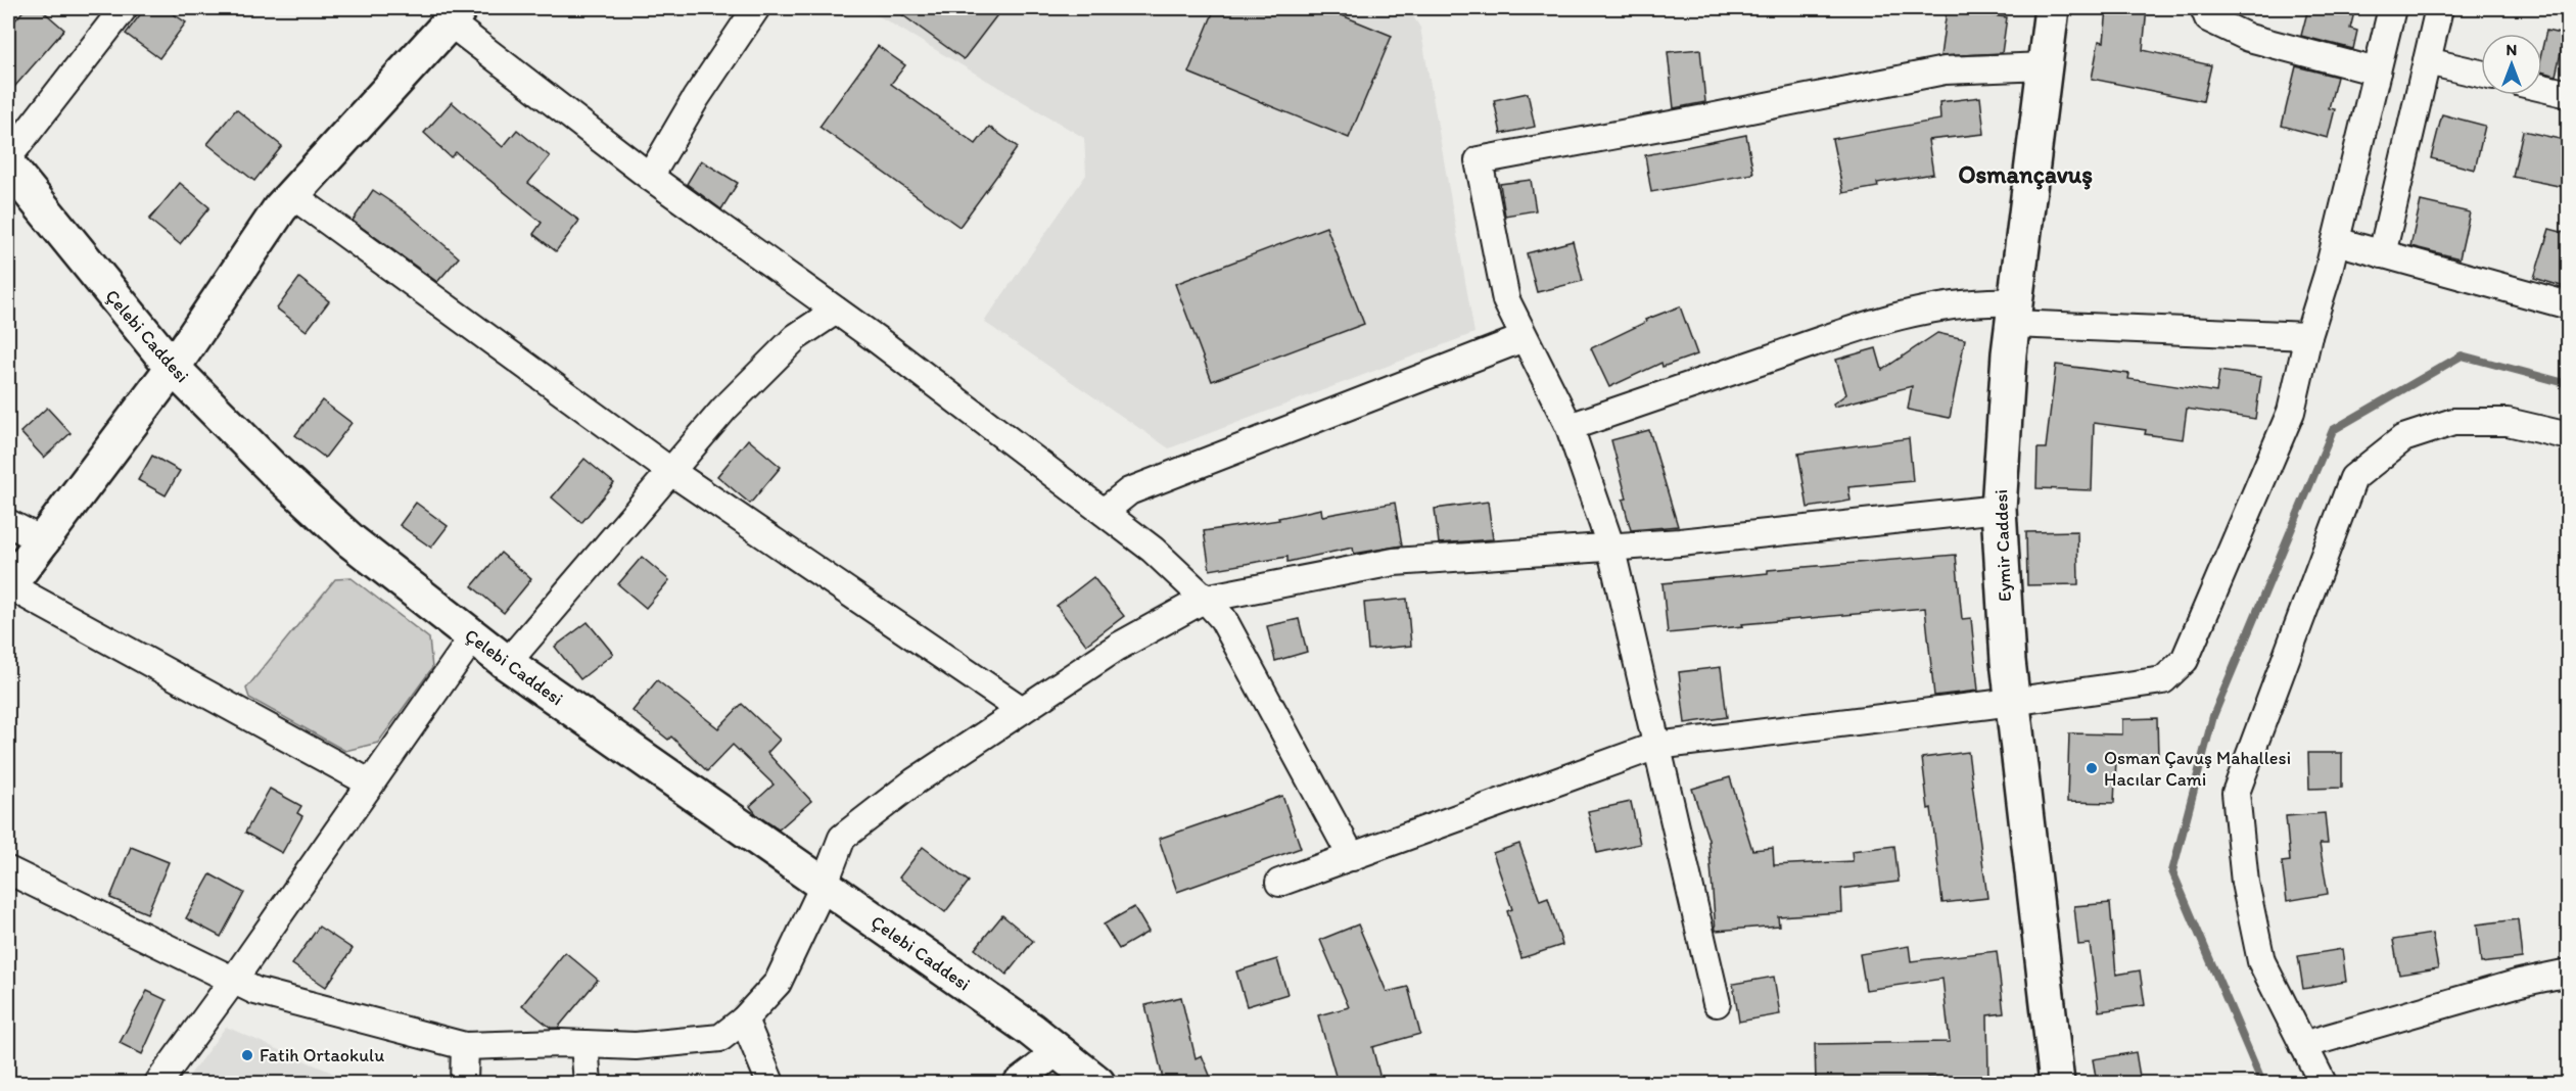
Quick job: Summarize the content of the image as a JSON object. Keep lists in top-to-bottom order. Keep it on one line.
{"streets":{"street":["Çelebi Caddesi","Eymir Caddesi"]},"districts":["Osmançavuş"],"places":["Osman Çavuş Mahallesi Hacılar Cami","Fatih Ortaokulu"],"north":"top"}
